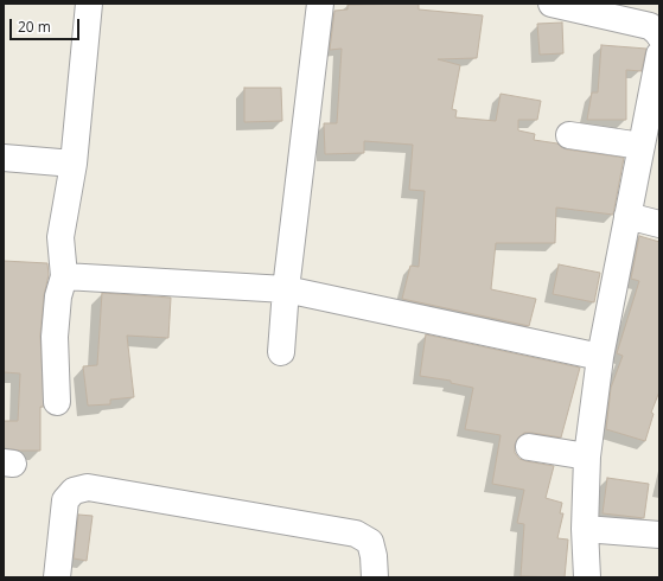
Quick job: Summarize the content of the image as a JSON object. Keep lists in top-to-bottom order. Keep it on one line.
{"scale_bar":"20 m"}
